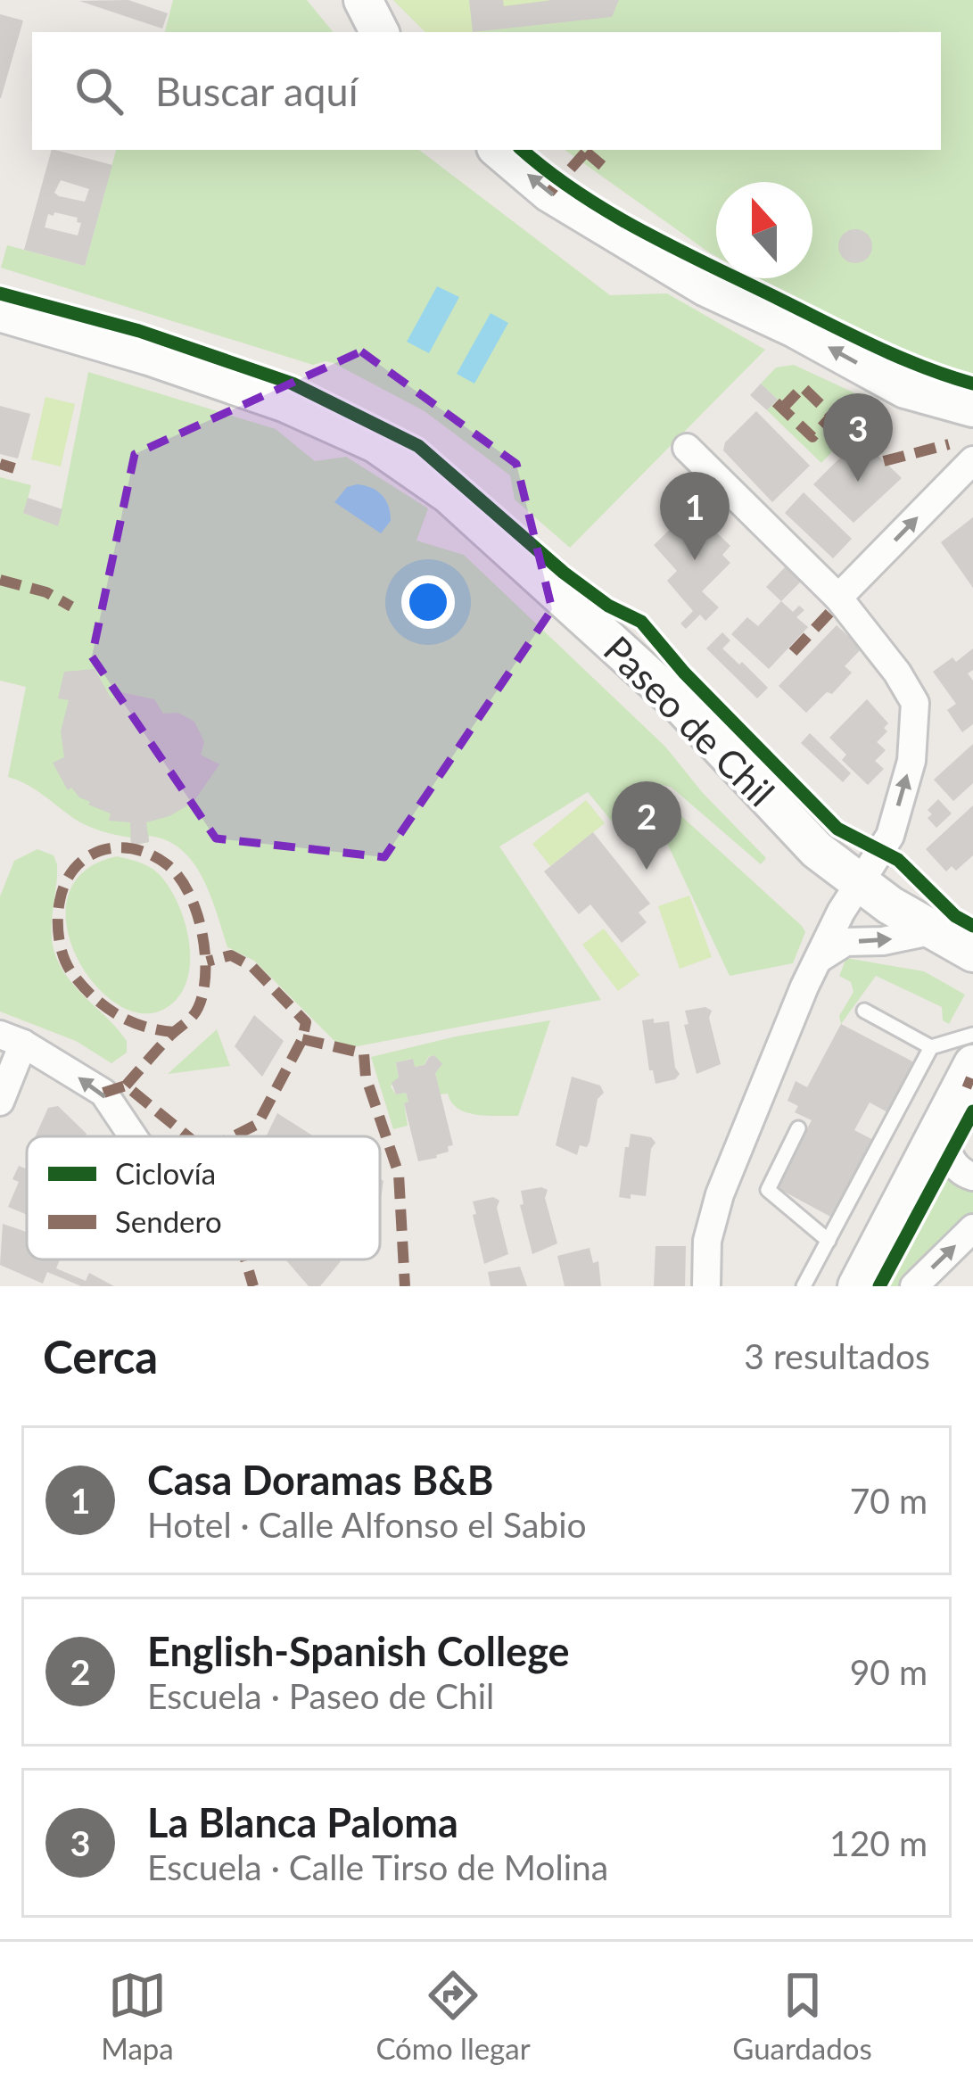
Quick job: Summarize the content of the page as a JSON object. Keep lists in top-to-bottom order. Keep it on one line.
{"streets":{"street":["Paseo de Chil"]},"legend":["Ciclovía","Sendero"],"north":"top","page":{"search":"Buscar aquí","pins":["3","1","2"],"heading":["Cerca","3 resultados"],"list":[{"mark":"1","name":"Casa Doramas B&B","note":"Hotel · Calle Alfonso el Sabio","value":"70 m"},{"mark":"2","name":"English-Spanish College","note":"Escuela · Paseo de Chil","value":"90 m"},{"mark":"3","name":"La Blanca Paloma","note":"Escuela · Calle Tirso de Molina","value":"120 m"}],"nav":["Mapa","Cómo llegar","Guardados"]}}
